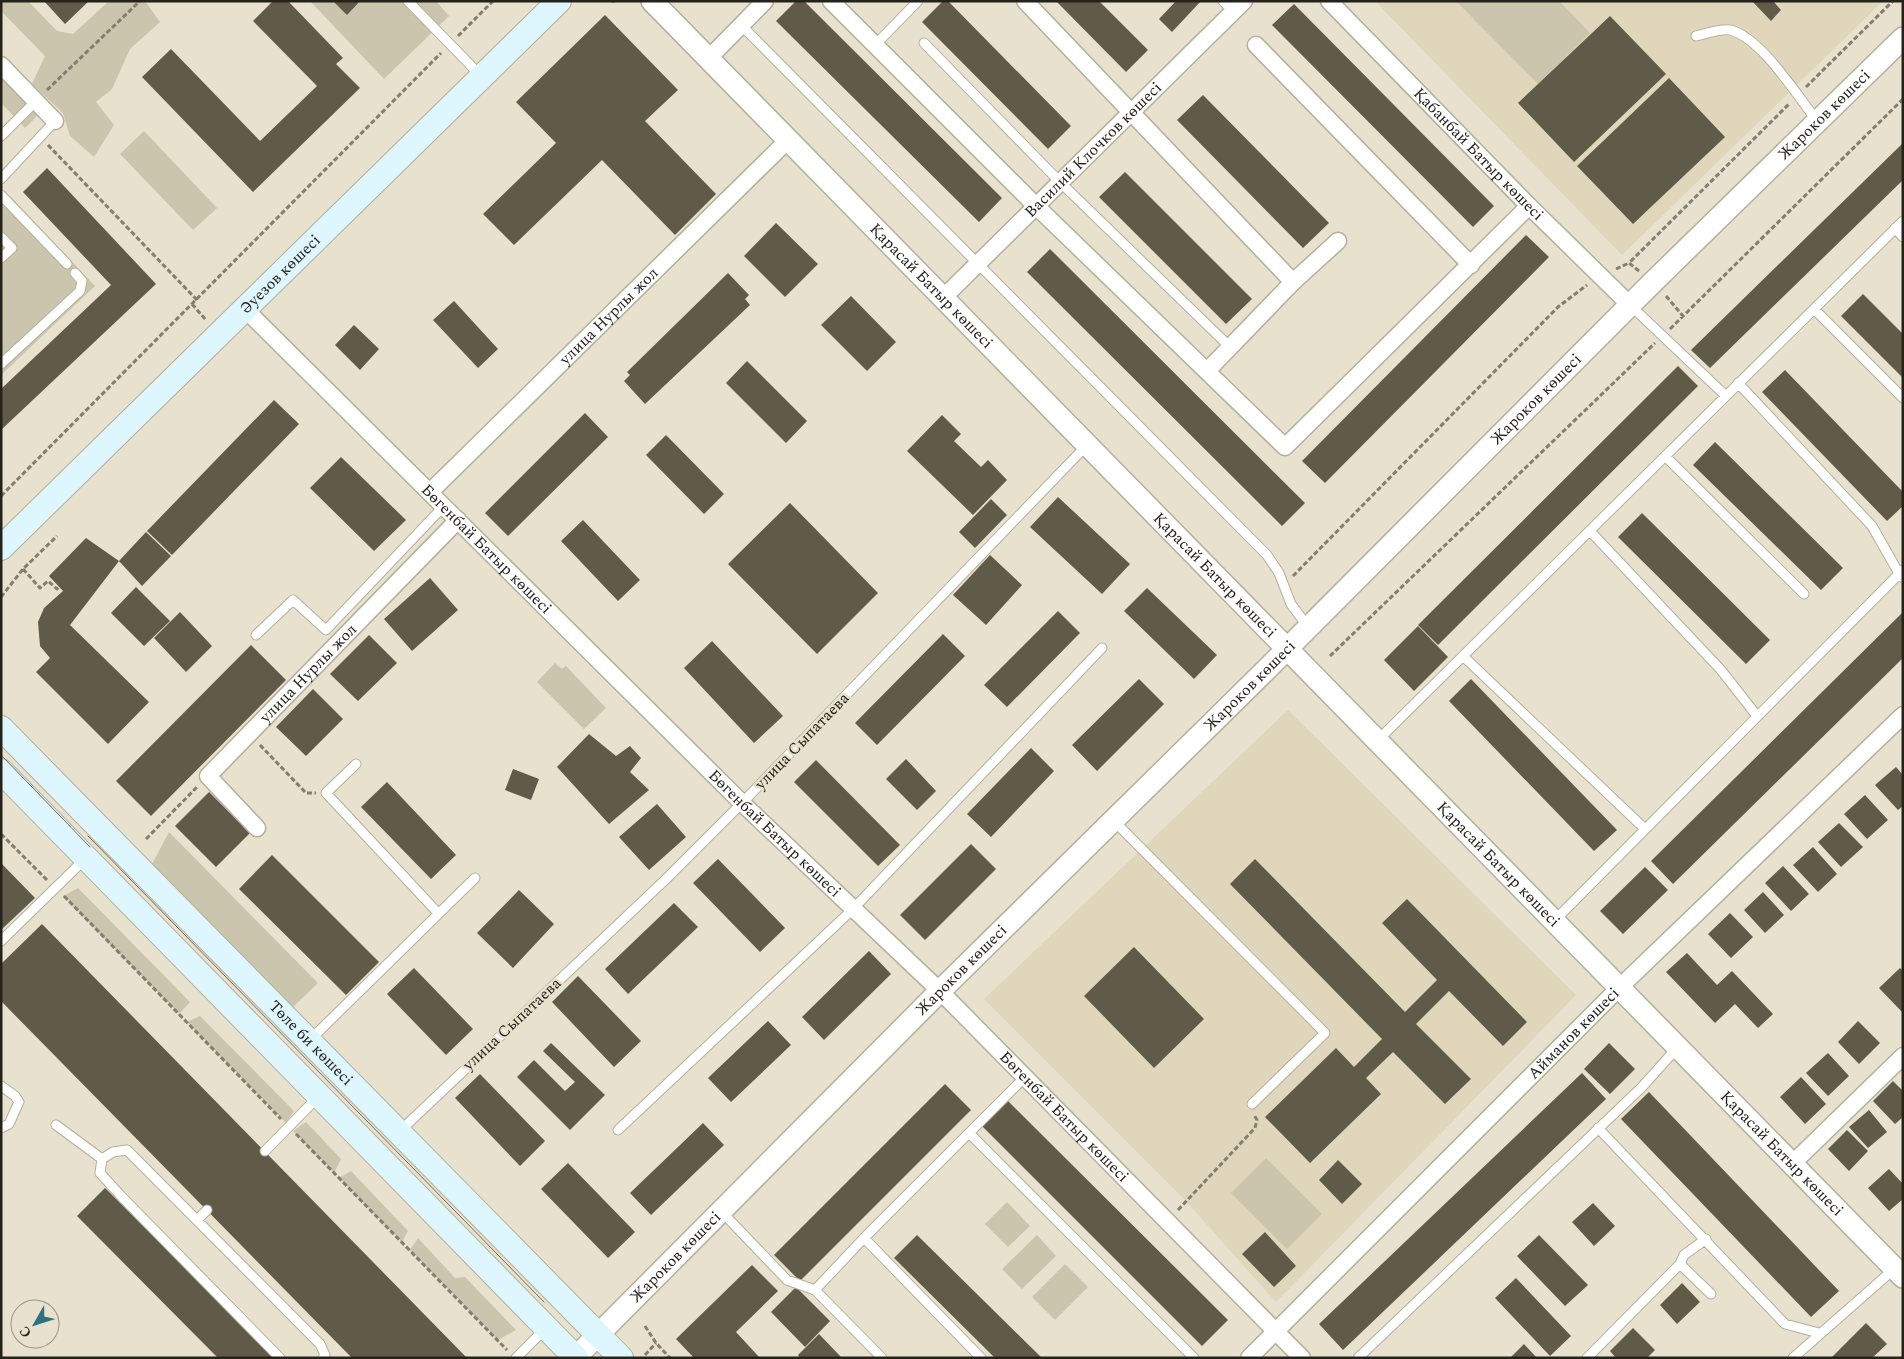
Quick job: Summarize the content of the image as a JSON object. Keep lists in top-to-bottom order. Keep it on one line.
{"streets":{"main road":["Әуезов көшесі","Төле би көшесі"],"street":["Жароков көшесі","Василий Клочков көшесі","Қабанбай Батыр көшесі","Қарасай Батыр көшесі","улица Нурлы жол","Бөгенбай Батыр көшесі","Айманов көшесі"],"lane":["улица Сыпатаева"]},"crossings":[["Жароков көшесі","Қабанбай Батыр көшесі"],["Жароков көшесі","Қарасай Батыр көшесі"],["Жароков көшесі","Бөгенбай Батыр көшесі"],["Жароков көшесі","Төле би көшесі"],["Василий Клочков көшесі","Қарасай Батыр көшесі"],["Әуезов көшесі","Бөгенбай Батыр көшесі"],["Қарасай Батыр көшесі","улица Нурлы жол"],["Қарасай Батыр көшесі","улица Сыпатаева"],["Қарасай Батыр көшесі","Айманов көшесі"],["улица Нурлы жол","Бөгенбай Батыр көшесі"],["Бөгенбай Батыр көшесі","улица Сыпатаева"],["Бөгенбай Батыр көшесі","Айманов көшесі"],["улица Сыпатаева","Төле би көшесі"]],"north":"bottom left"}
